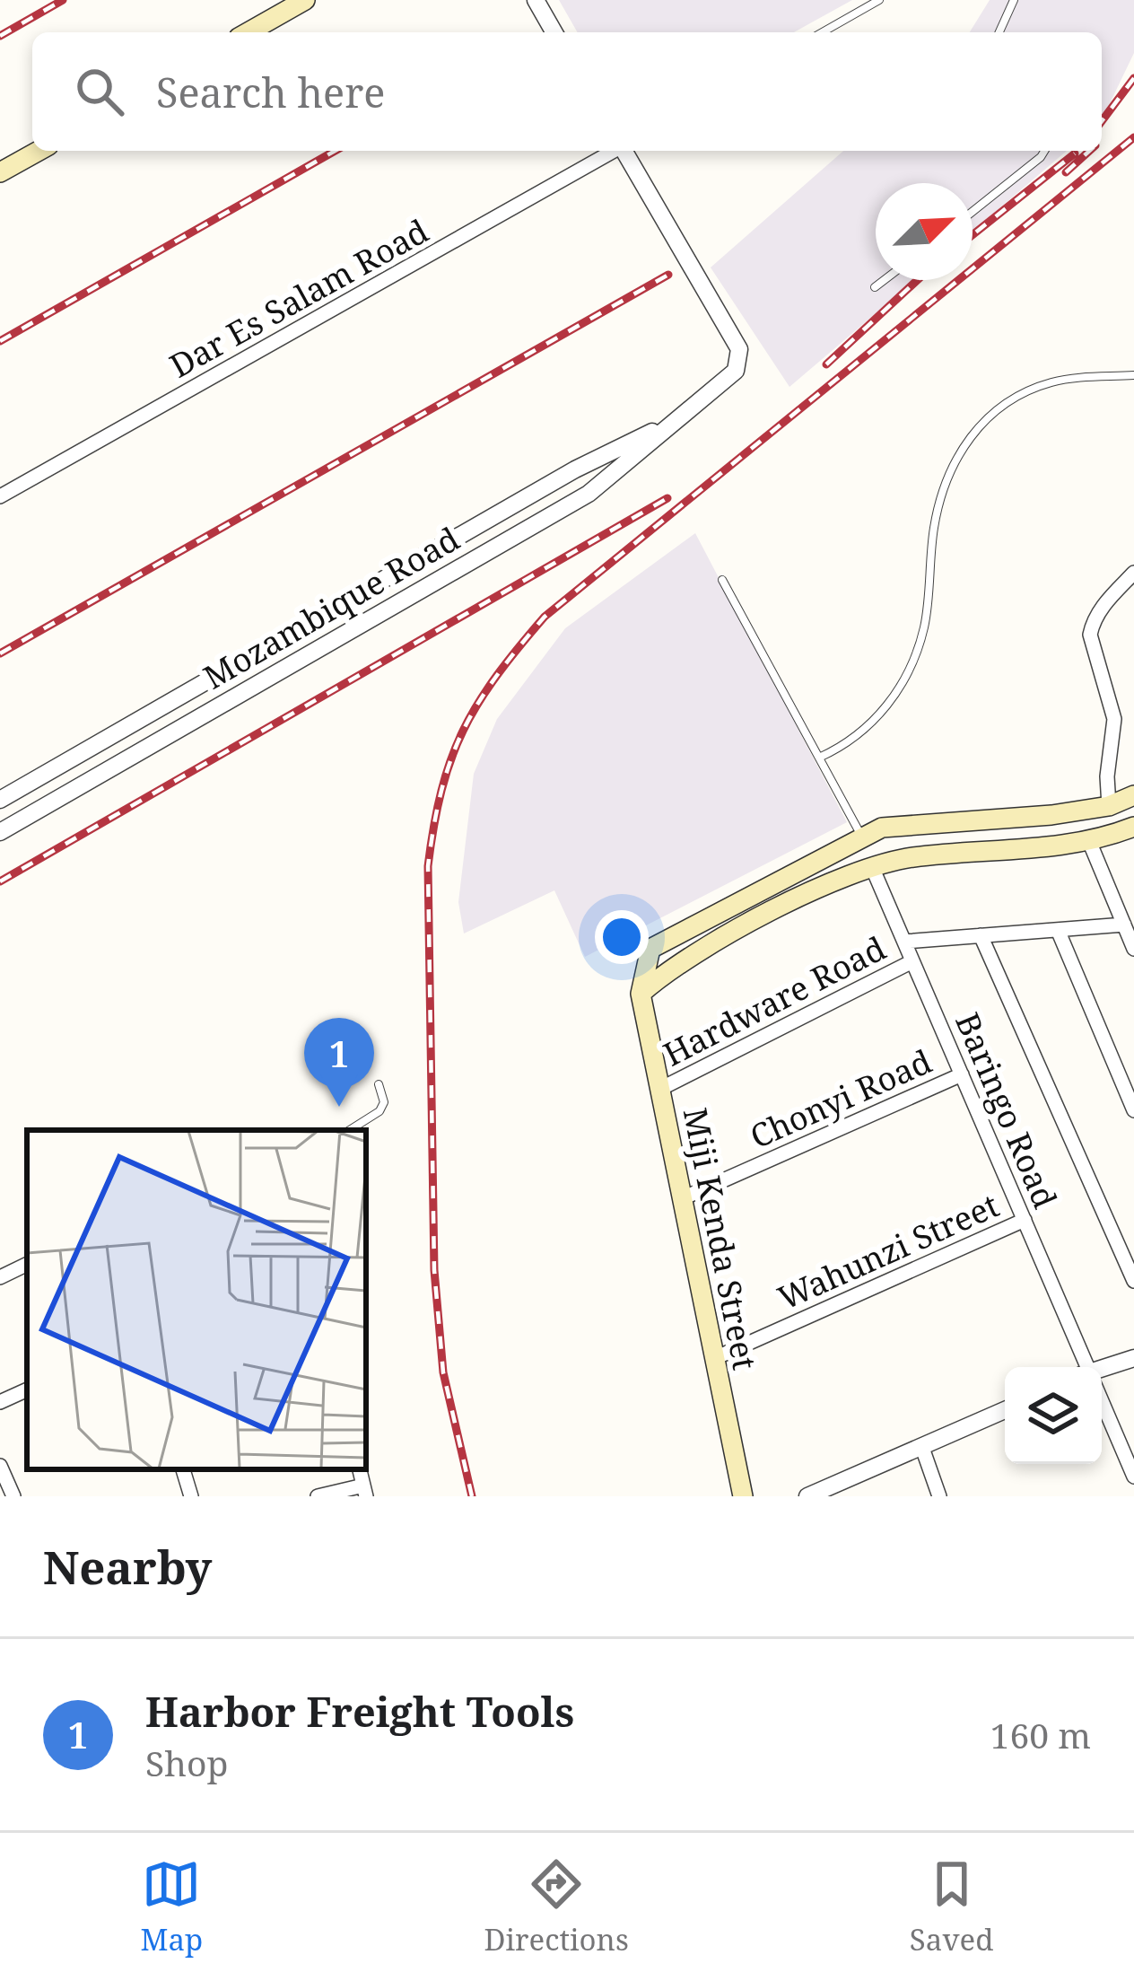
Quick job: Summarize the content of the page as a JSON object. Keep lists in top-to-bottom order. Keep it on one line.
{"streets":{"main road":["Miji Kenda Street"],"street":["Dar Es Salam Road","Mozambique Road","Hardware Road","Chonyi Road","Baringo Road","Wahunzi Street"]},"crossings":[["Hardware Road","Baringo Road"],["Hardware Road","Miji Kenda Street"],["Chonyi Road","Baringo Road"],["Chonyi Road","Miji Kenda Street"],["Baringo Road","Wahunzi Street"],["Miji Kenda Street","Wahunzi Street"]],"north":"top right","page":{"search":"Search here","pins":"1","heading":"Nearby","list":[{"mark":"1","name":"Harbor Freight Tools","note":"Shop","value":"160 m"}],"nav":["Map","Directions","Saved"]}}
